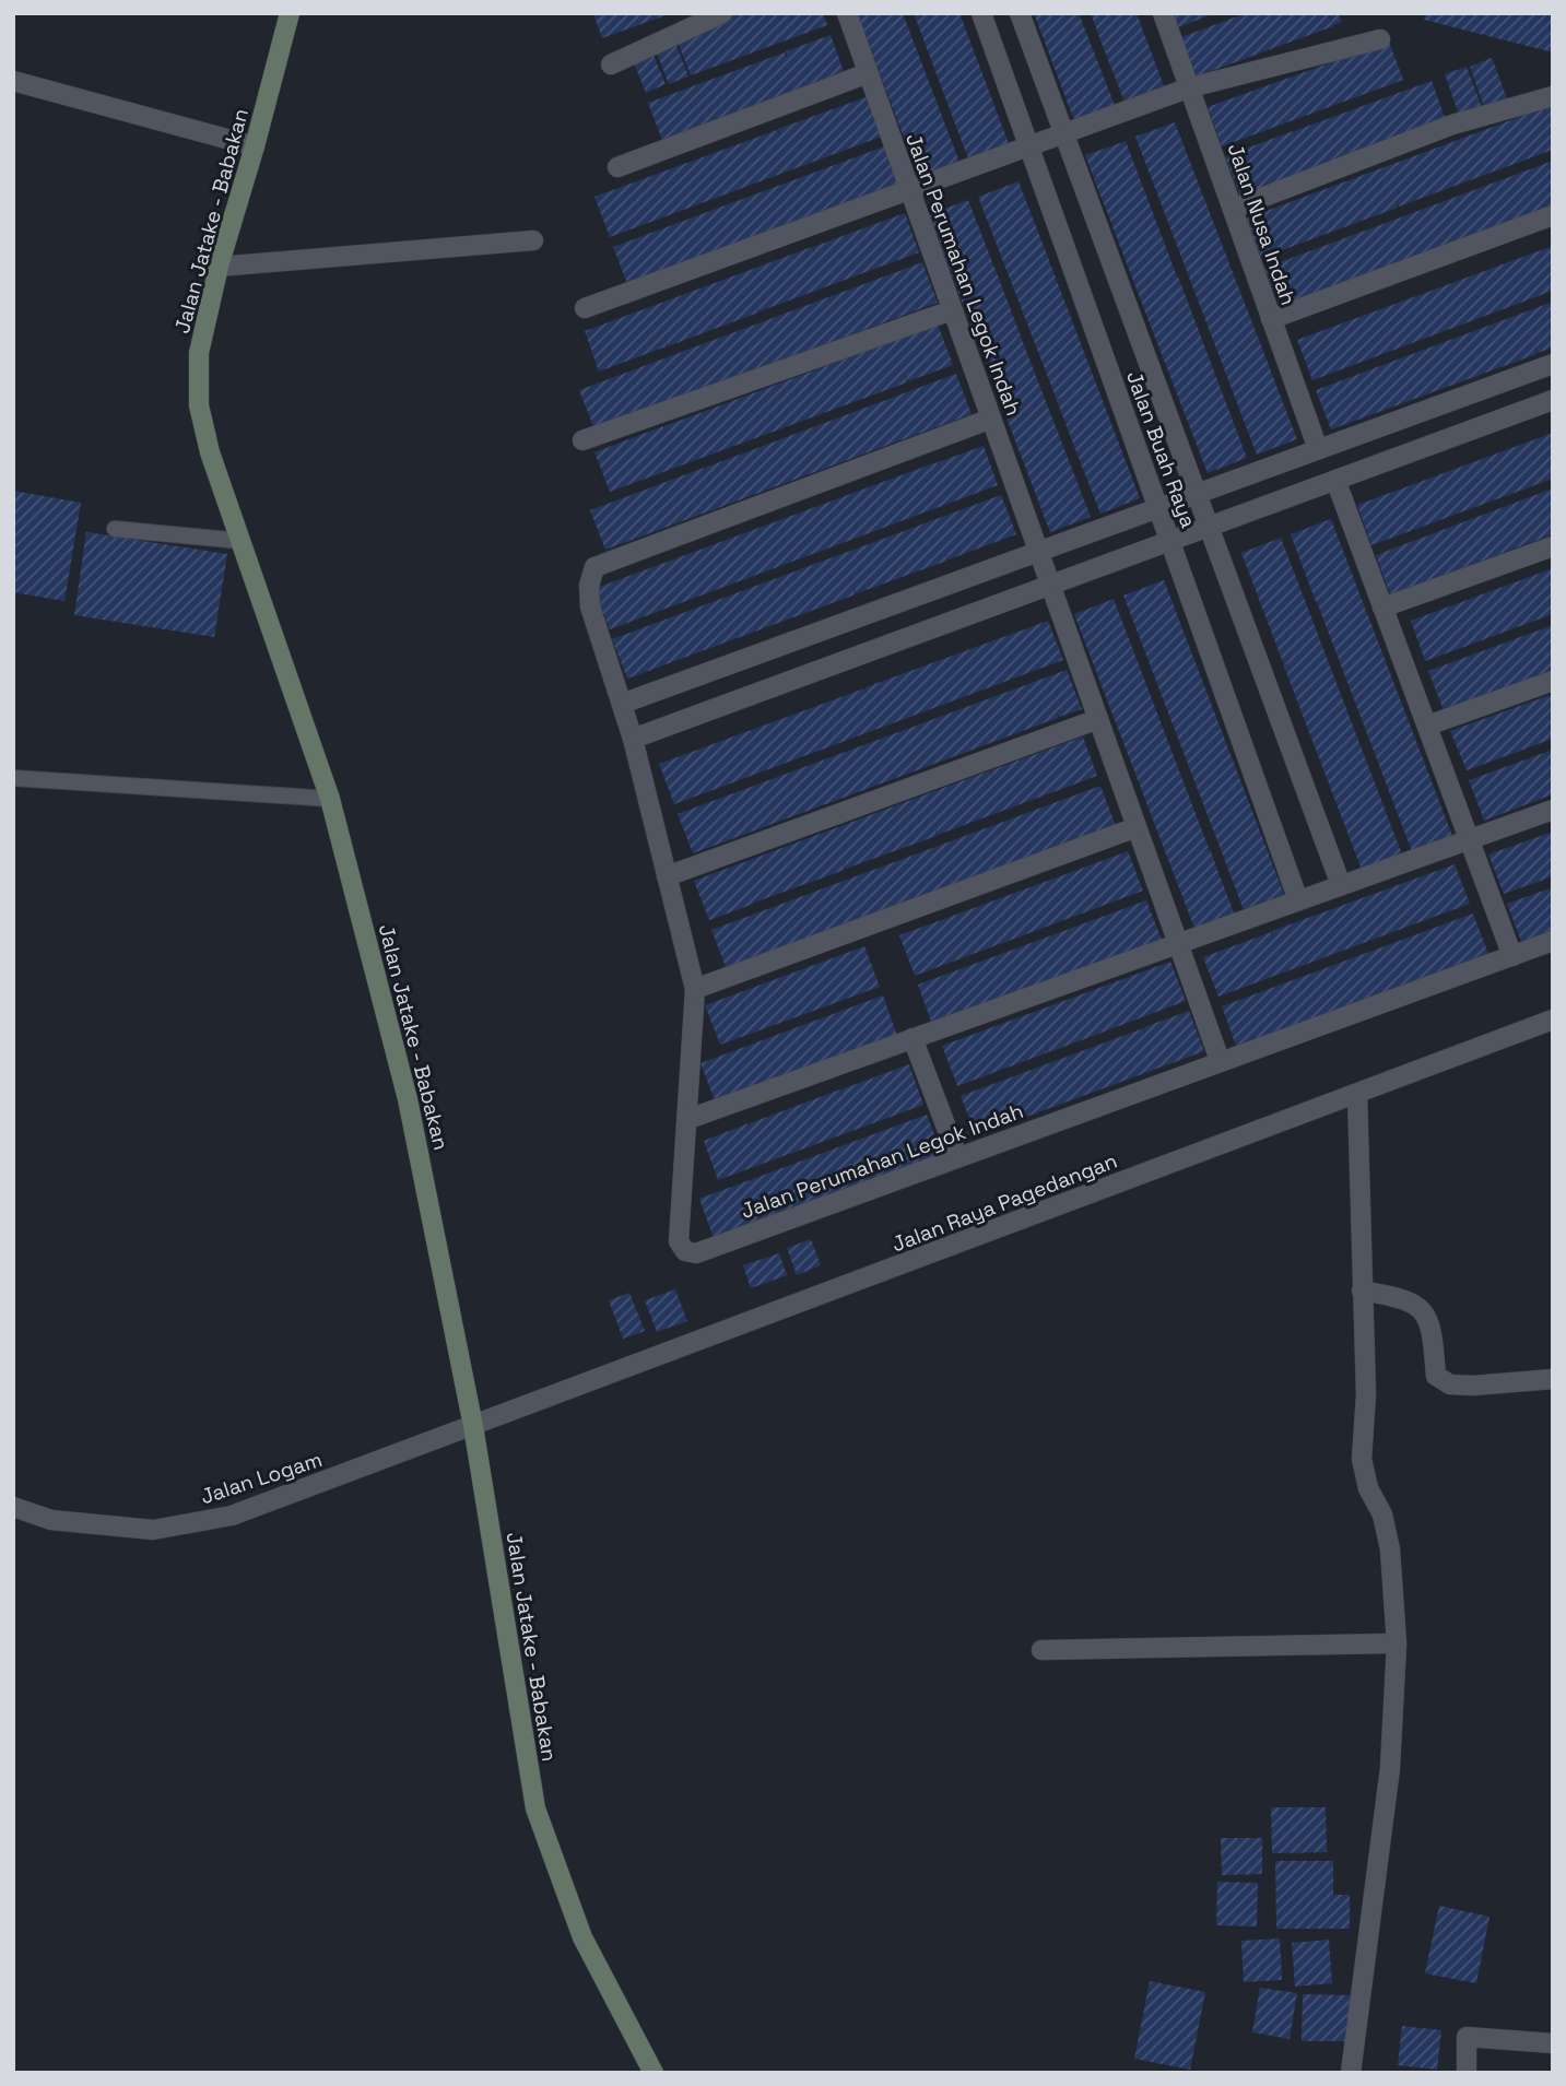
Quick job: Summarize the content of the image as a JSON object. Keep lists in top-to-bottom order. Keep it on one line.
{"streets":{"main road":["Jalan Jatake - Babakan"],"street":["Jalan Nusa Indah","Jalan Perumahan Legok Indah","Jalan Buah Raya","Jalan Raya Pagedangan","Jalan Logam"]},"crossings":[["Jalan Jatake - Babakan","Jalan Raya Pagedangan"],["Jalan Jatake - Babakan","Jalan Logam"],["Jalan Raya Pagedangan","Jalan Logam"]]}
